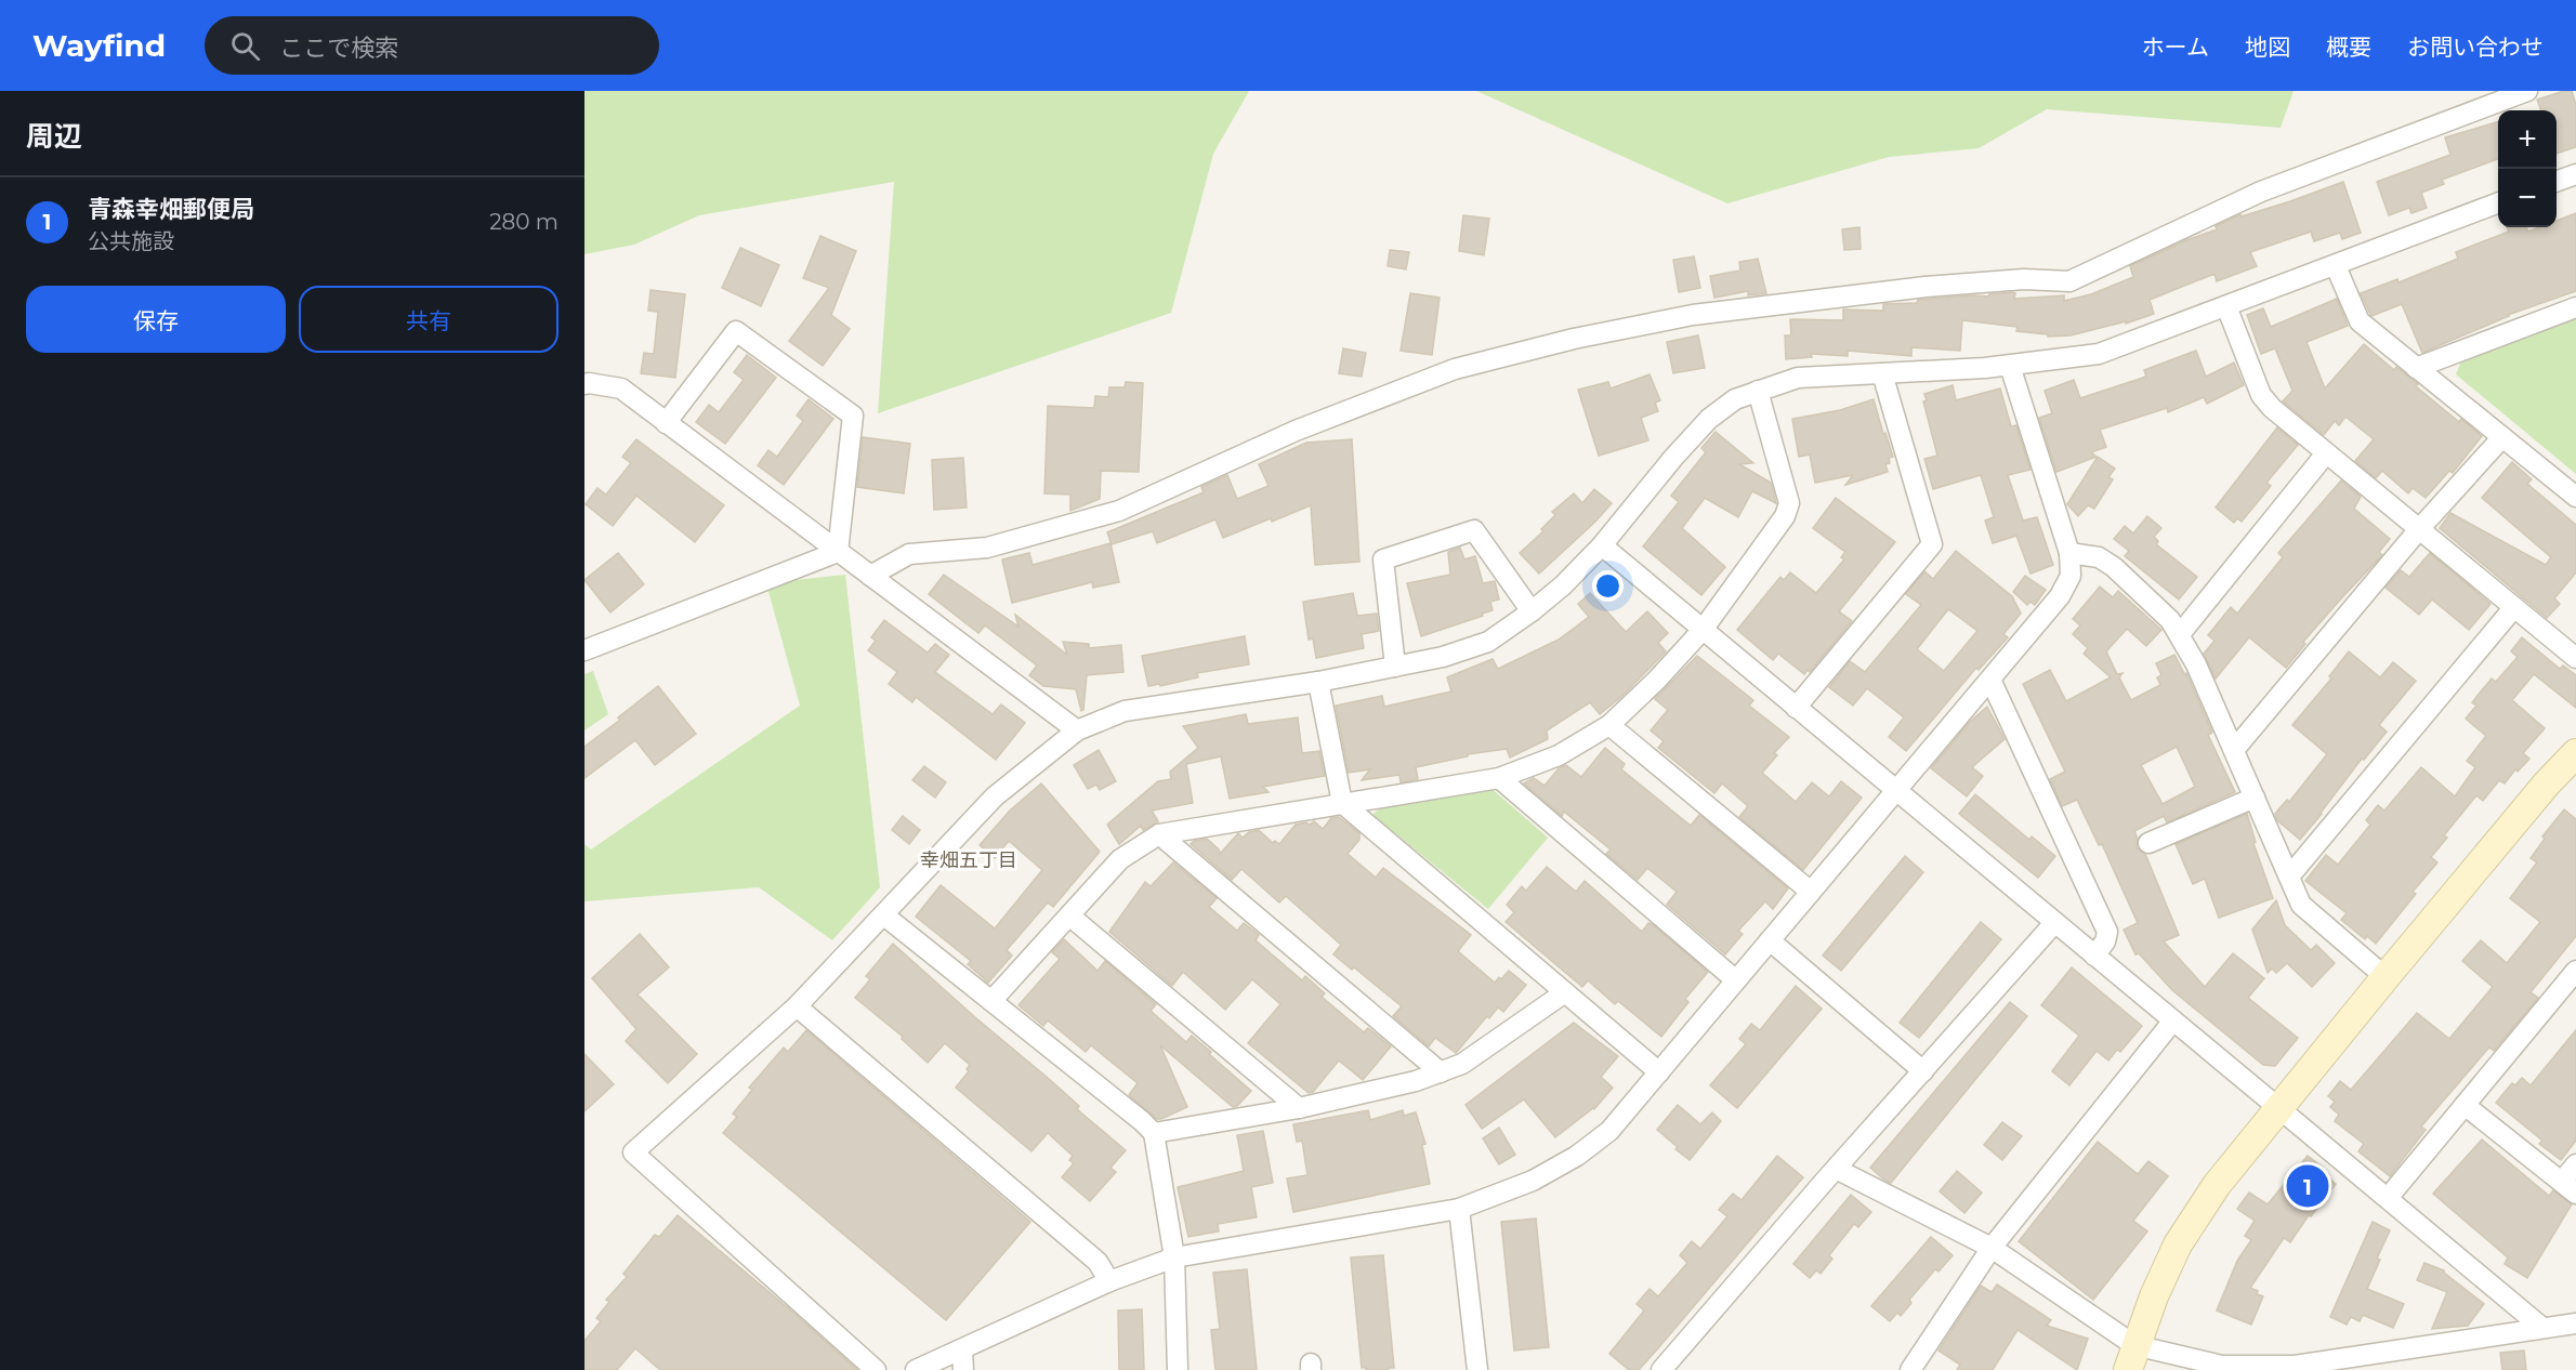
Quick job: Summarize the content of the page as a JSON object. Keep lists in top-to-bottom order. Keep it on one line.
{"districts":["幸畑五丁目"],"page":{"header":"Wayfind","search":"ここで検索","nav":["ホーム","地図","概要","お問い合わせ"],"heading":"周辺","map_buttons":["+","−"],"list":[{"mark":"1","name":"青森幸畑郵便局","note":"公共施設","value":"280 m"}],"buttons":["保存","共有"],"pins":"1"}}
